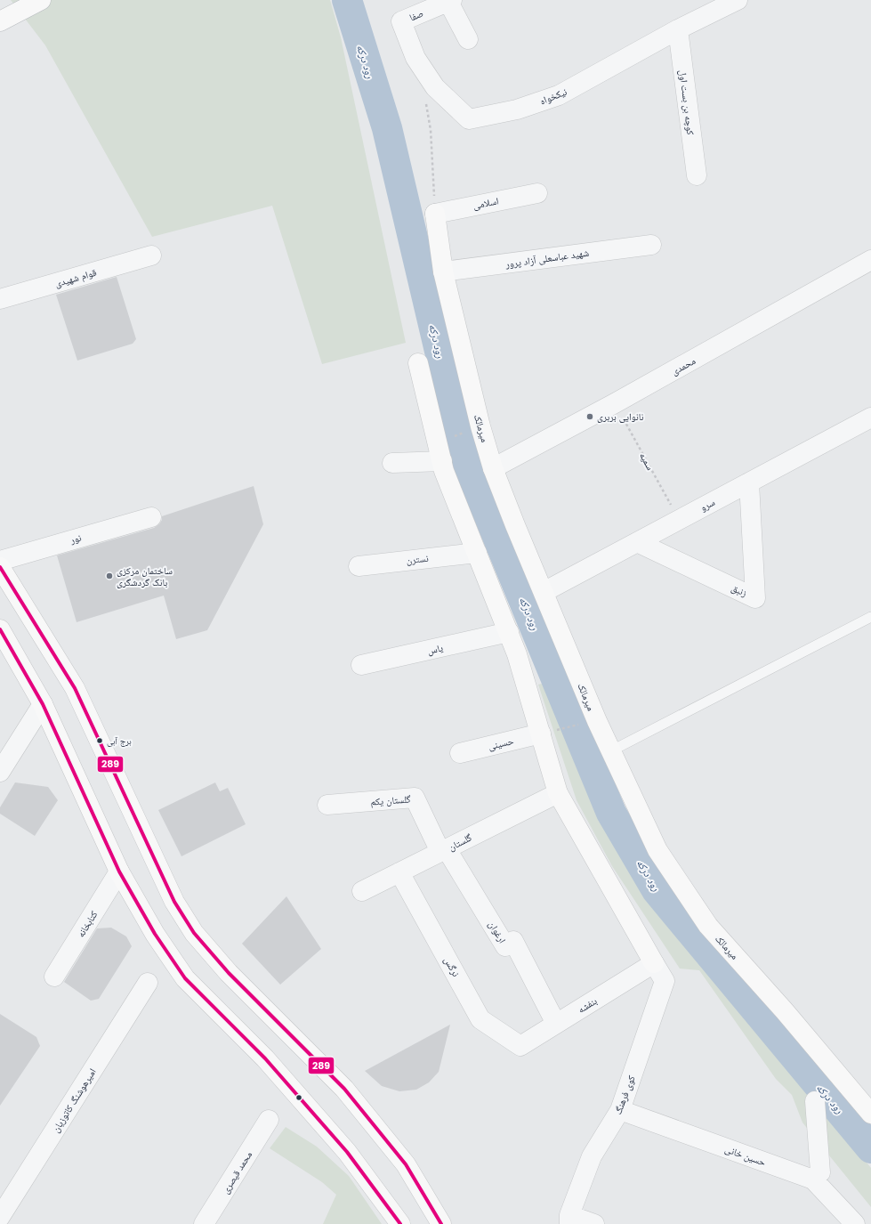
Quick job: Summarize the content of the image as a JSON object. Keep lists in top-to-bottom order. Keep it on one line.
{"streets":{"main road":["میرمالک"],"street":["صفا","نیکخواه","کوچه بن بست اول","اسلامی","شهید عباسعلی آزاد پرور","قوام شهیدی","محمدی","سرو","نور","نسترن","زنبق","یاس","حسینی","گلستان یکم","گلستان","کتابخانه","ارغوان","نرگس","بنفشه","کوی فرهنگ","امیرهوشنگ کاتوزیان","حسین خانی","محمد قیصری"],"path":["سمیه"]},"crossings":[["صفا","نیکخواه"],["نیکخواه","کوچه بن بست اول"],["اسلامی","میرمالک"],["شهید عباسعلی آزاد پرور","میرمالک"],["محمدی","میرمالک"],["محمدی","سمیه"],["میرمالک","سرو"],["سمیه","سرو"],["سرو","زنبق"],["گلستان یکم","گلستان"],["گلستان یکم","ارغوان"],["گلستان","ارغوان"],["گلستان","نرگس"],["ارغوان","بنفشه"],["نرگس","بنفشه"],["بنفشه","کوی فرهنگ"],["کوی فرهنگ","حسین خانی"]],"water":["رود درکه"],"places":["نانوایی بربری","ساختمان مرکزی بانک گردشگری","برج آبی"],"lines":["transit line 289"]}
